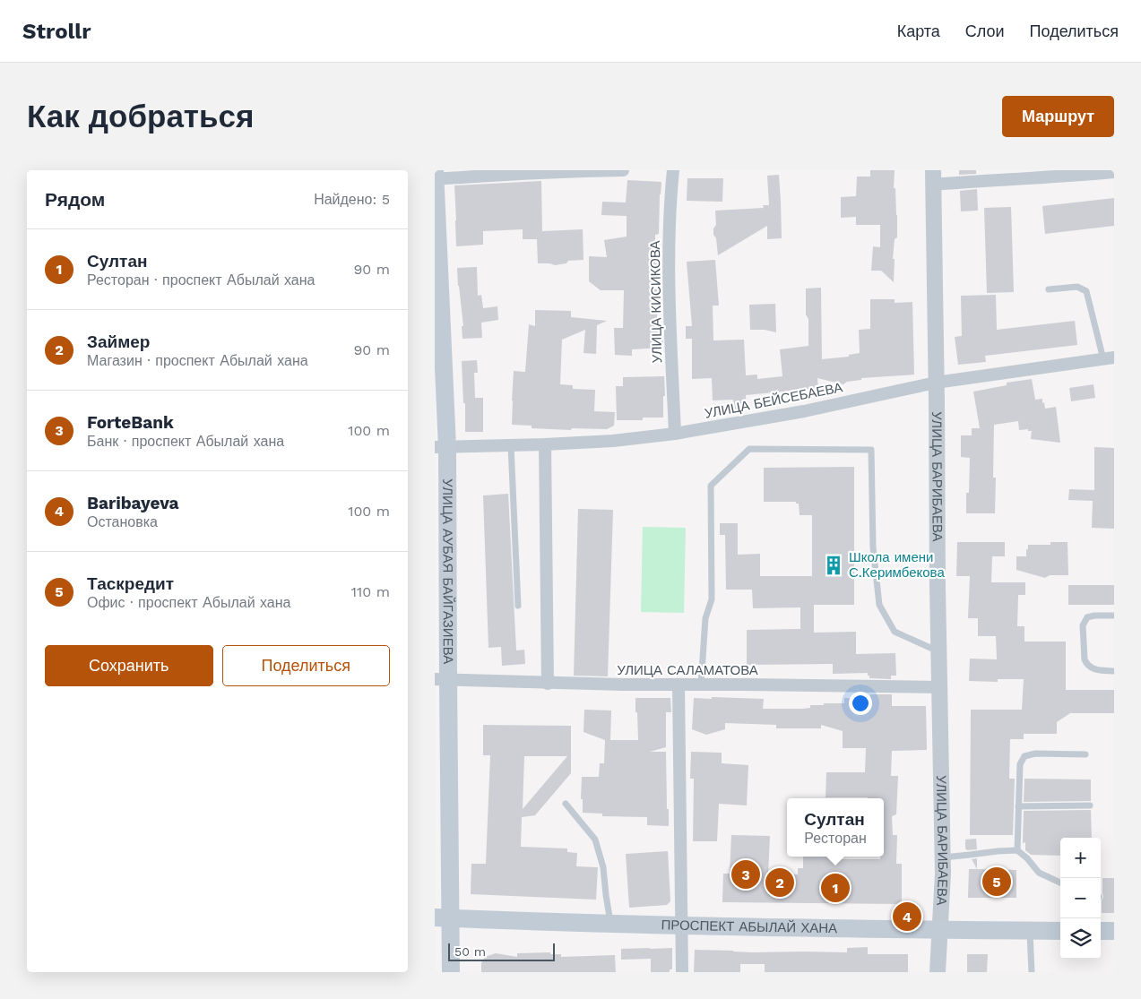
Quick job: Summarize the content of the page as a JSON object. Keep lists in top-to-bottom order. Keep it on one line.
{"streets":{"main road":["УЛИЦА АУБАЯ БАЙГАЗИЕВА","ПРОСПЕКТ АБЫЛАЙ ХАНА"],"street":["УЛИЦА КИСИКОВА","УЛИЦА БЕЙСЕБАЕВА","УЛИЦА БАРИБАЕВА","УЛИЦА САЛАМАТОВА"]},"crossings":[["УЛИЦА КИСИКОВА","УЛИЦА БЕЙСЕБАЕВА"],["УЛИЦА БЕЙСЕБАЕВА","УЛИЦА БАРИБАЕВА"],["УЛИЦА БЕЙСЕБАЕВА","УЛИЦА АУБАЯ БАЙГАЗИЕВА"],["УЛИЦА БАРИБАЕВА","УЛИЦА САЛАМАТОВА"],["УЛИЦА БАРИБАЕВА","ПРОСПЕКТ АБЫЛАЙ ХАНА"],["УЛИЦА АУБАЯ БАЙГАЗИЕВА","УЛИЦА САЛАМАТОВА"],["УЛИЦА АУБАЯ БАЙГАЗИЕВА","ПРОСПЕКТ АБЫЛАЙ ХАНА"]],"places":{"building":["Школа имени С.Керимбекова"]},"scale_bar":"50 m","page":{"header":"Strollr","nav":["Карта","Слои","Поделиться"],"buttons":["Маршрут",["Сохранить","Поделиться"]],"title":"Как добраться","heading":["Рядом","Найдено: 5"],"list":[{"mark":"1","name":"Султан","note":"Ресторан · проспект Абылай хана","value":"90 m"},{"mark":"2","name":"Займер","note":"Магазин · проспект Абылай хана","value":"90 m"},{"mark":"3","name":"ForteBank","note":"Банк · проспект Абылай хана","value":"100 m"},{"mark":"4","name":"Baribayeva","note":"Остановка","value":"100 m"},{"mark":"5","name":"Таскредит","note":"Офис · проспект Абылай хана","value":"110 m"}],"popup":["Султан","Ресторан"],"map_buttons":["+","−"],"pins":["3","5","2","1","4"],"scale":"50 m"}}
